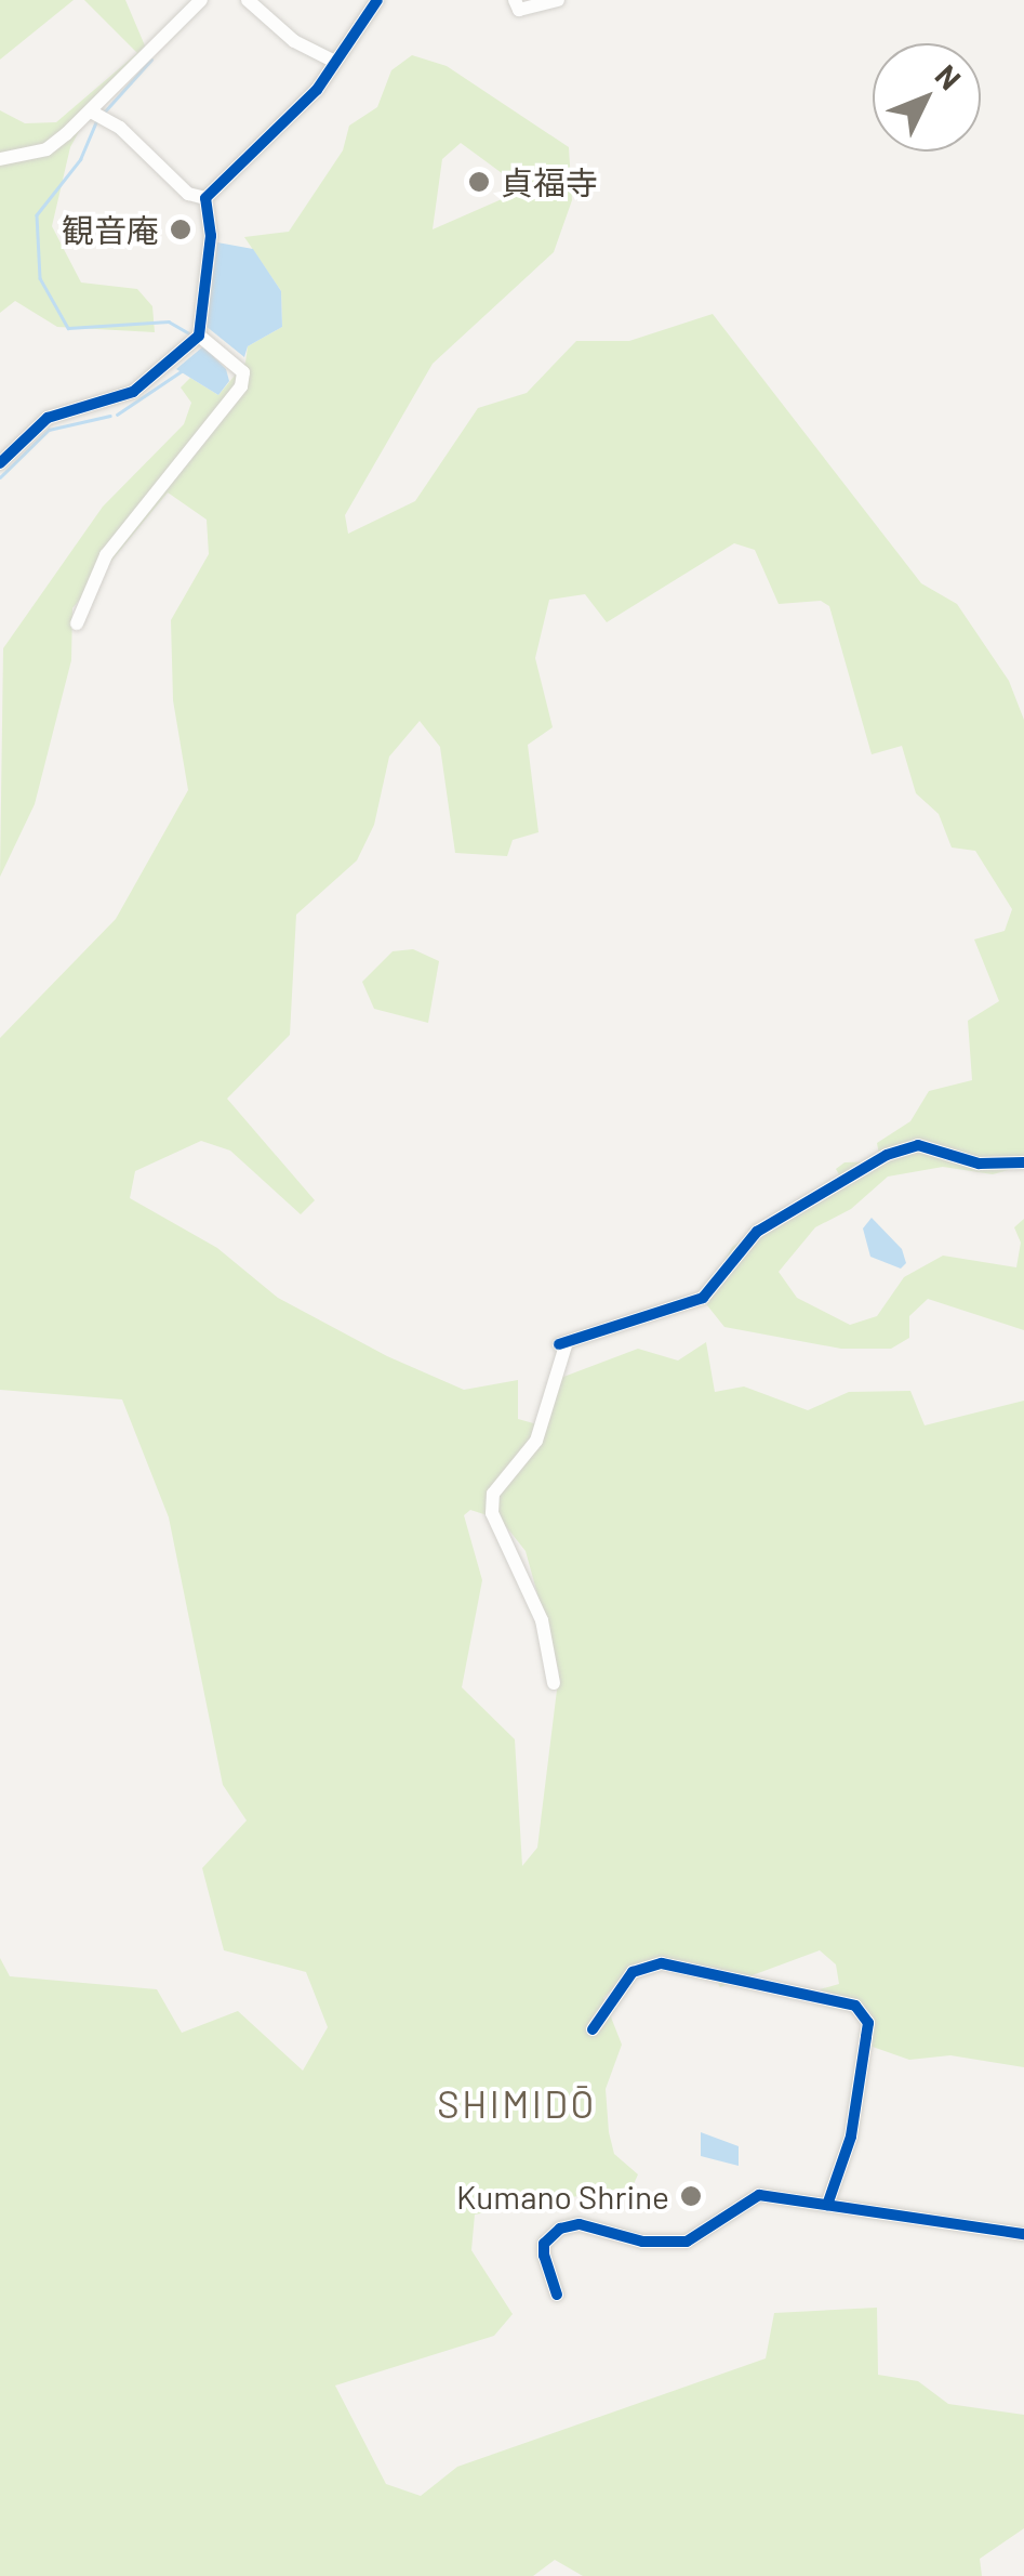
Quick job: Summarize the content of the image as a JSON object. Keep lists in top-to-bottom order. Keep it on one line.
{"districts":["SHIMIDŌ"],"places":["貞福寺","観音庵","Kumano Shrine"],"north":"top right"}
